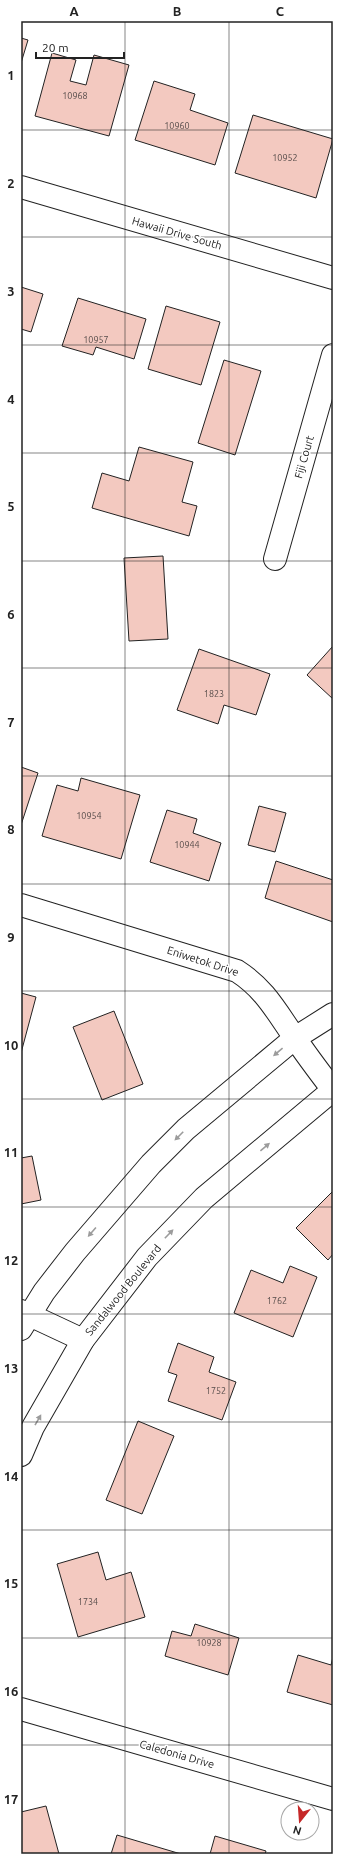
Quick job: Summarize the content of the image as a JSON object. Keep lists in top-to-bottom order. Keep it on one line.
{"streets":{"street":["Hawaii Drive South","Fiji Court","Eniwetok Drive","Sandalwood Boulevard","Caledonia Drive"]},"crossings":[["Eniwetok Drive","Sandalwood Boulevard"]],"house_numbers":["10968","10960","10952","10957","1823","10954","10944","1762","1752","1734","10928"],"scale_bar":"20 m","north":"bottom","grid":{"columns":["A","B","C"],"rows":["1","2","3","4","5","6","7","8","9","10","11","12","13","14","15","16","17"]}}
